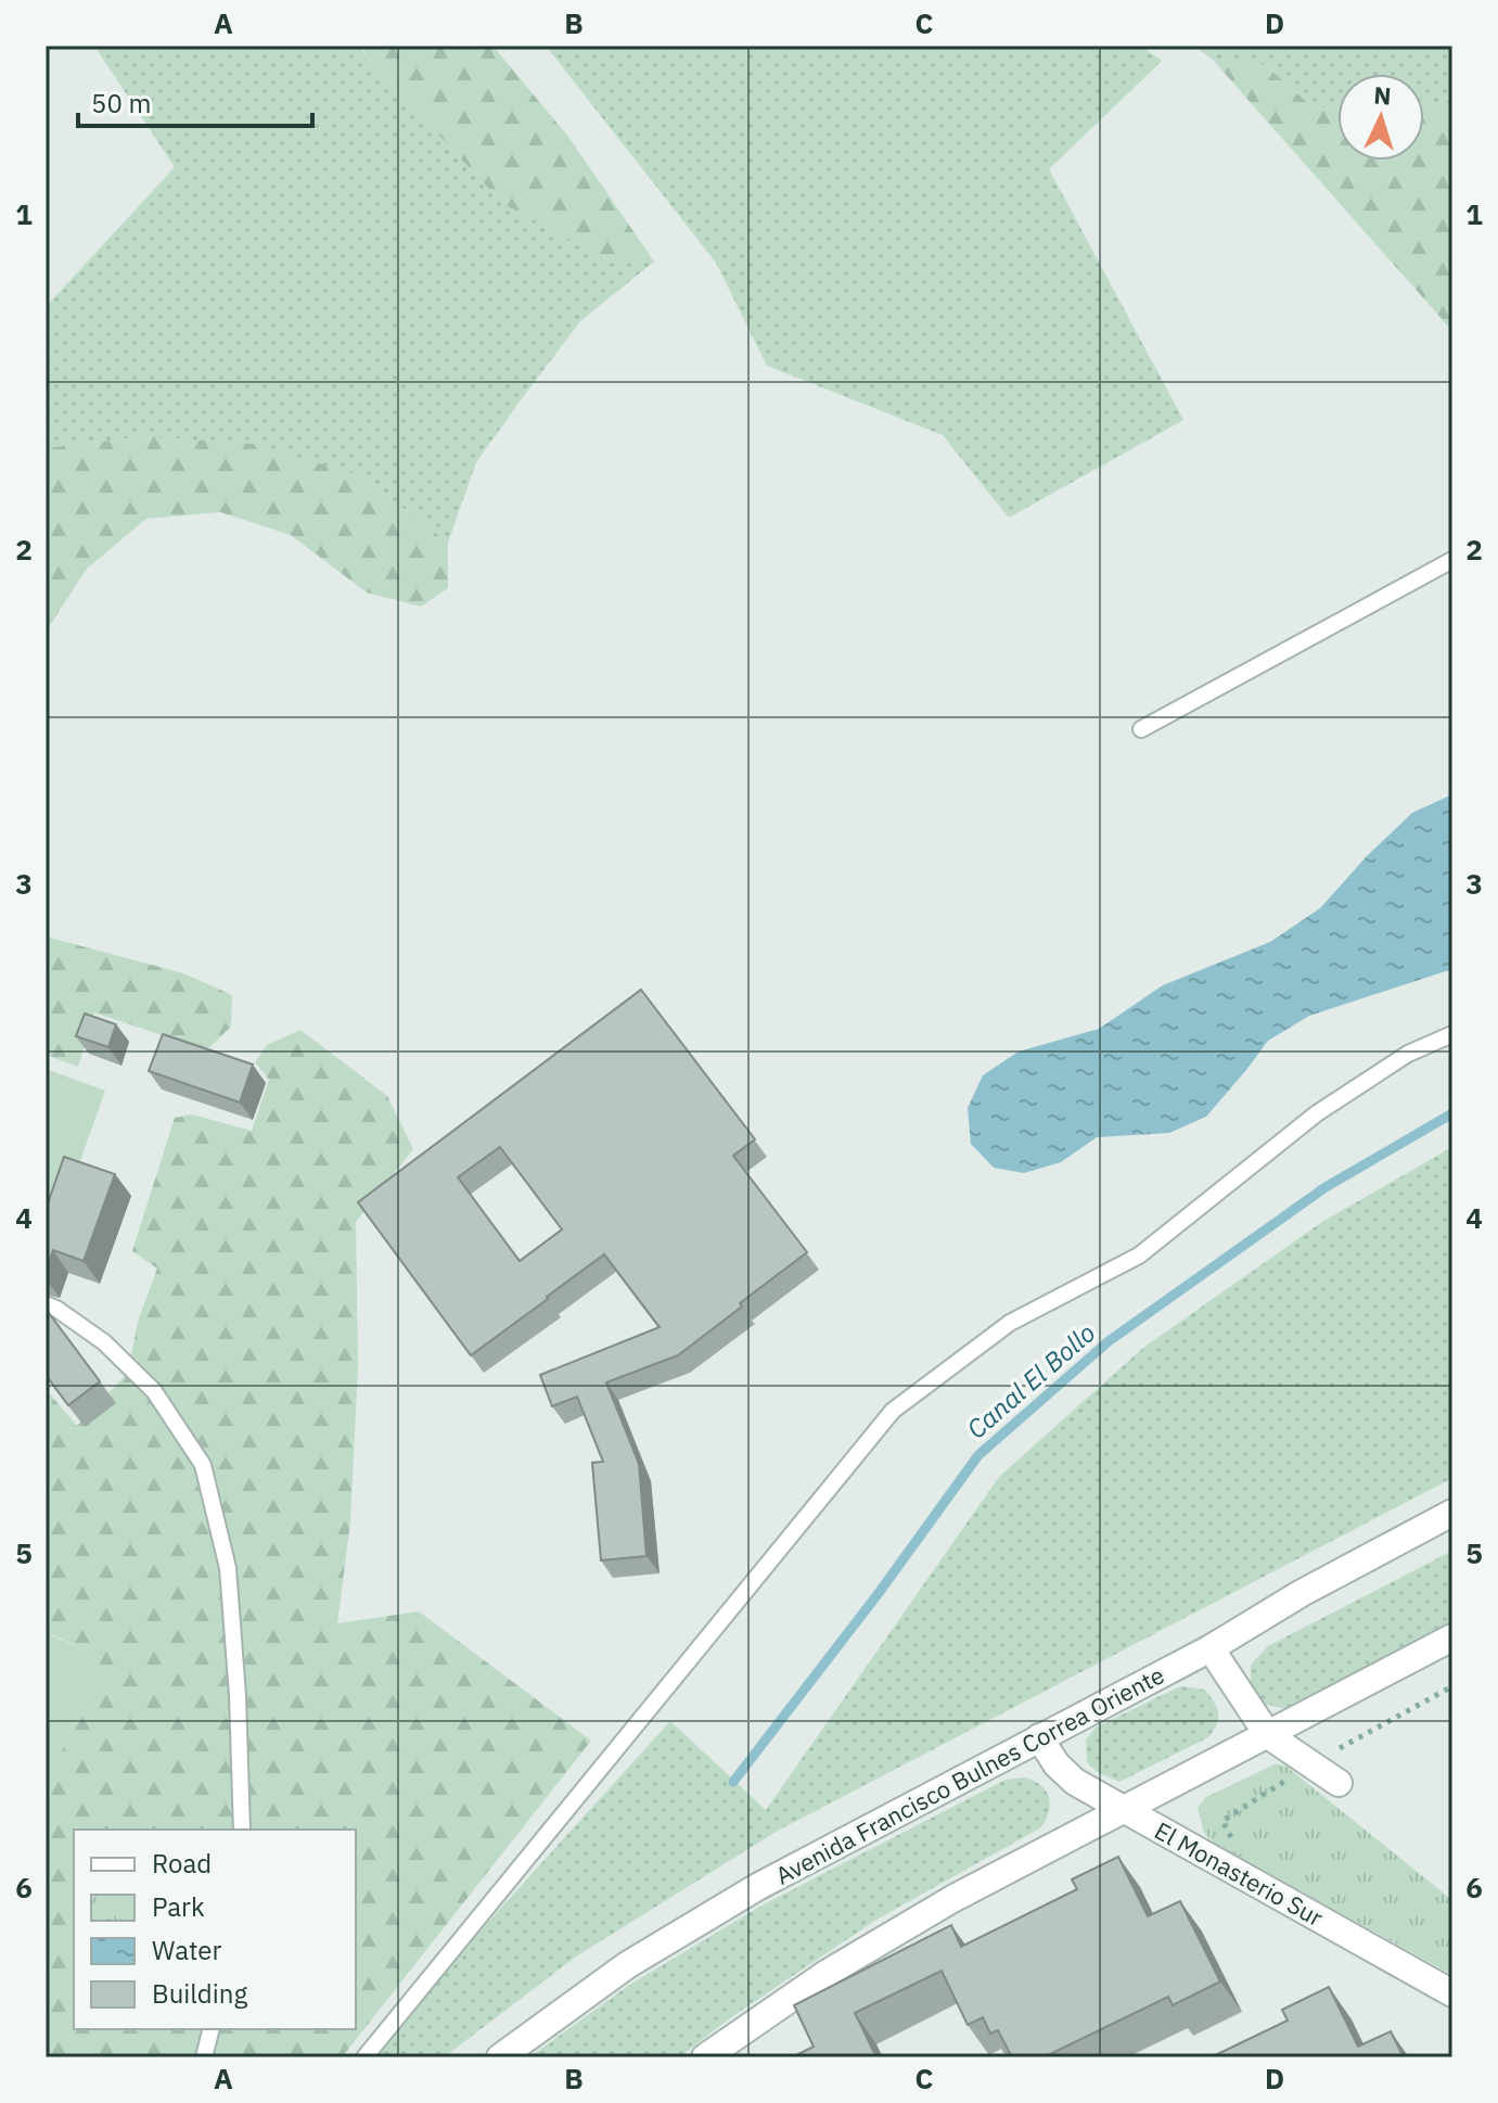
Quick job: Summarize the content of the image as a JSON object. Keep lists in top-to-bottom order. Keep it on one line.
{"streets":{"street":["Avenida Francisco Bulnes Correa Oriente","El Monasterio Sur"]},"crossings":[["Avenida Francisco Bulnes Correa Oriente","El Monasterio Sur"]],"water":["Canal El Bollo"],"legend":["Road","Park","Water","Building"],"scale_bar":"50 m","north":"top","grid":{"columns":["A","B","C","D"],"rows":["1","2","3","4","5","6"]}}
